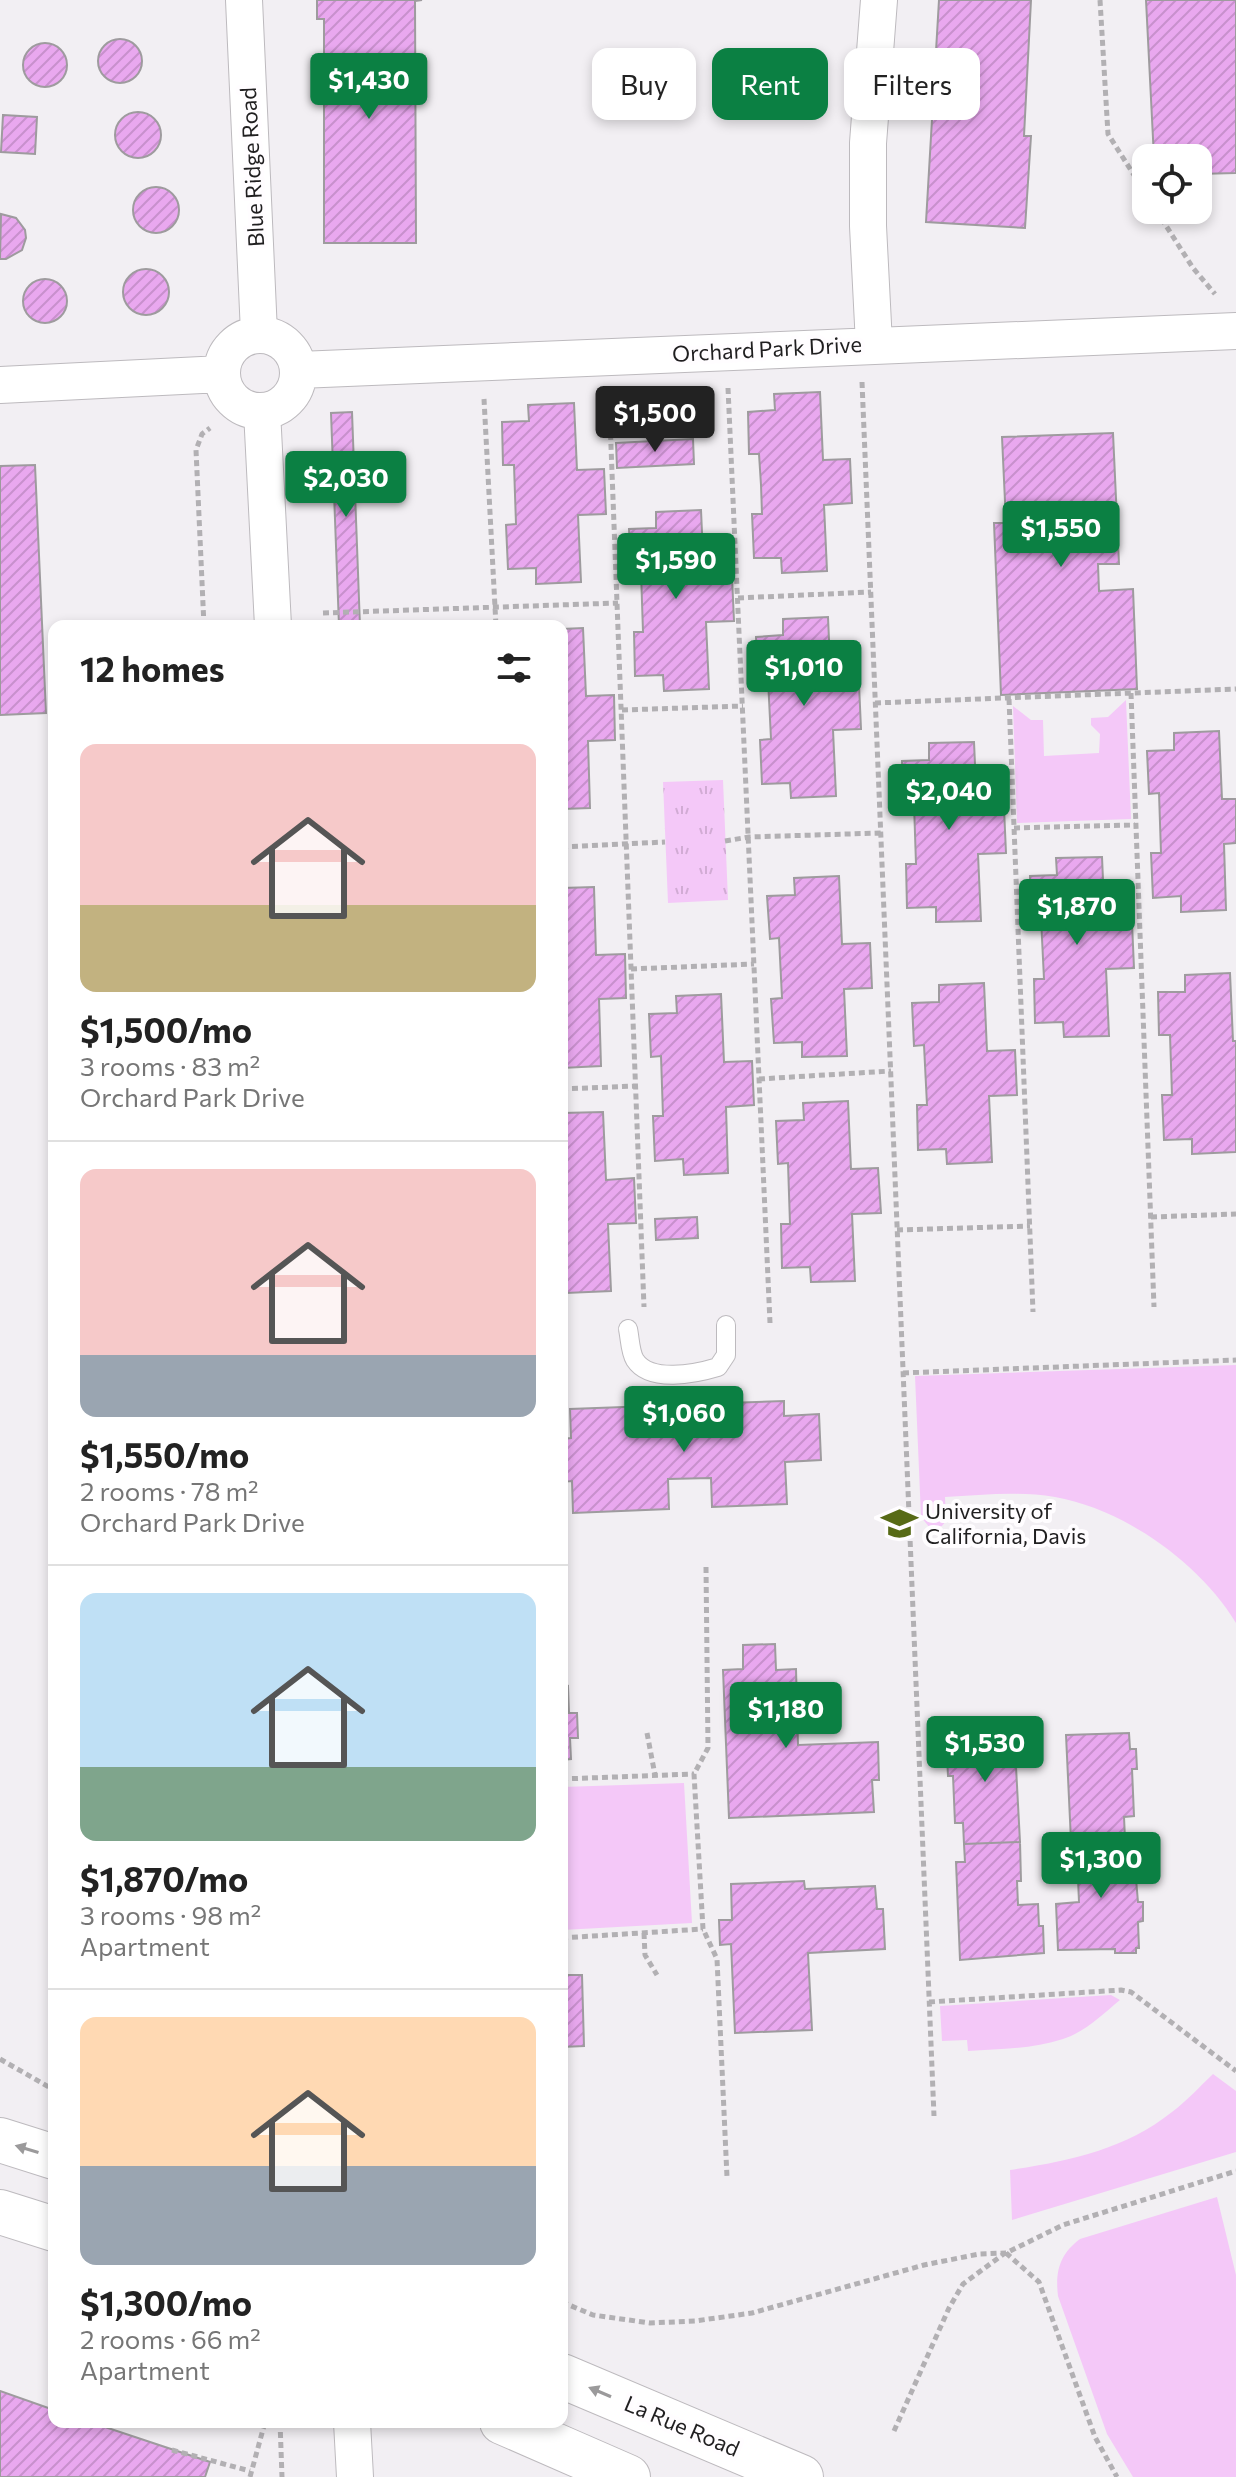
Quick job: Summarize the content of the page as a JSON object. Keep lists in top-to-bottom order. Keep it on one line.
{"streets":{"main road":["La Rue Road"],"street":["Blue Ridge Road","Orchard Park Drive"]},"crossings":[["Blue Ridge Road","Orchard Park Drive"]],"places":{"school or university":["University of California, Davis"]},"page":{"chip":["Buy","Rent","Filters"],"price":["$1,430","$1,500","$2,030","$1,550","$1,590","$1,010","$2,040","$1,870","$1,060","$1,180","$1,530","$1,300"],"heading":"12 homes","list":[{"name":"$1,500/mo","note":"3 rooms · 83 m² · Orchard Park Drive"},{"name":"$1,550/mo","note":"2 rooms · 78 m² · Orchard Park Drive"},{"name":"$1,870/mo","note":"3 rooms · 98 m² · Apartment"},{"name":"$1,300/mo","note":"2 rooms · 66 m² · Apartment"}]}}
